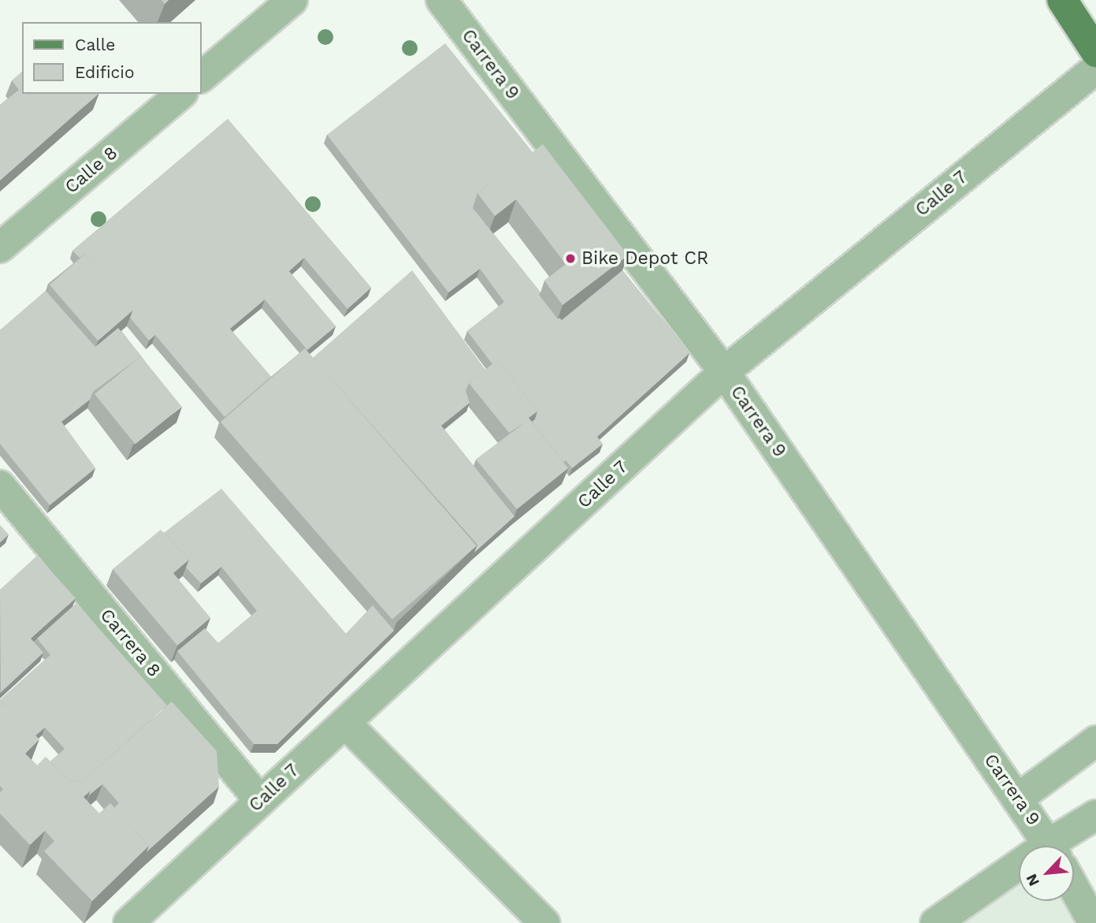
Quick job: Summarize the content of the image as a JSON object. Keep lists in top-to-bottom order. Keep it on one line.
{"streets":{"street":["Carrera 9","Calle 8","Calle 7","Carrera 8"]},"crossings":[["Carrera 9","Calle 7"],["Calle 7","Carrera 8"]],"places":["Bike Depot CR"],"legend":["Calle","Edificio"],"north":"bottom left"}
